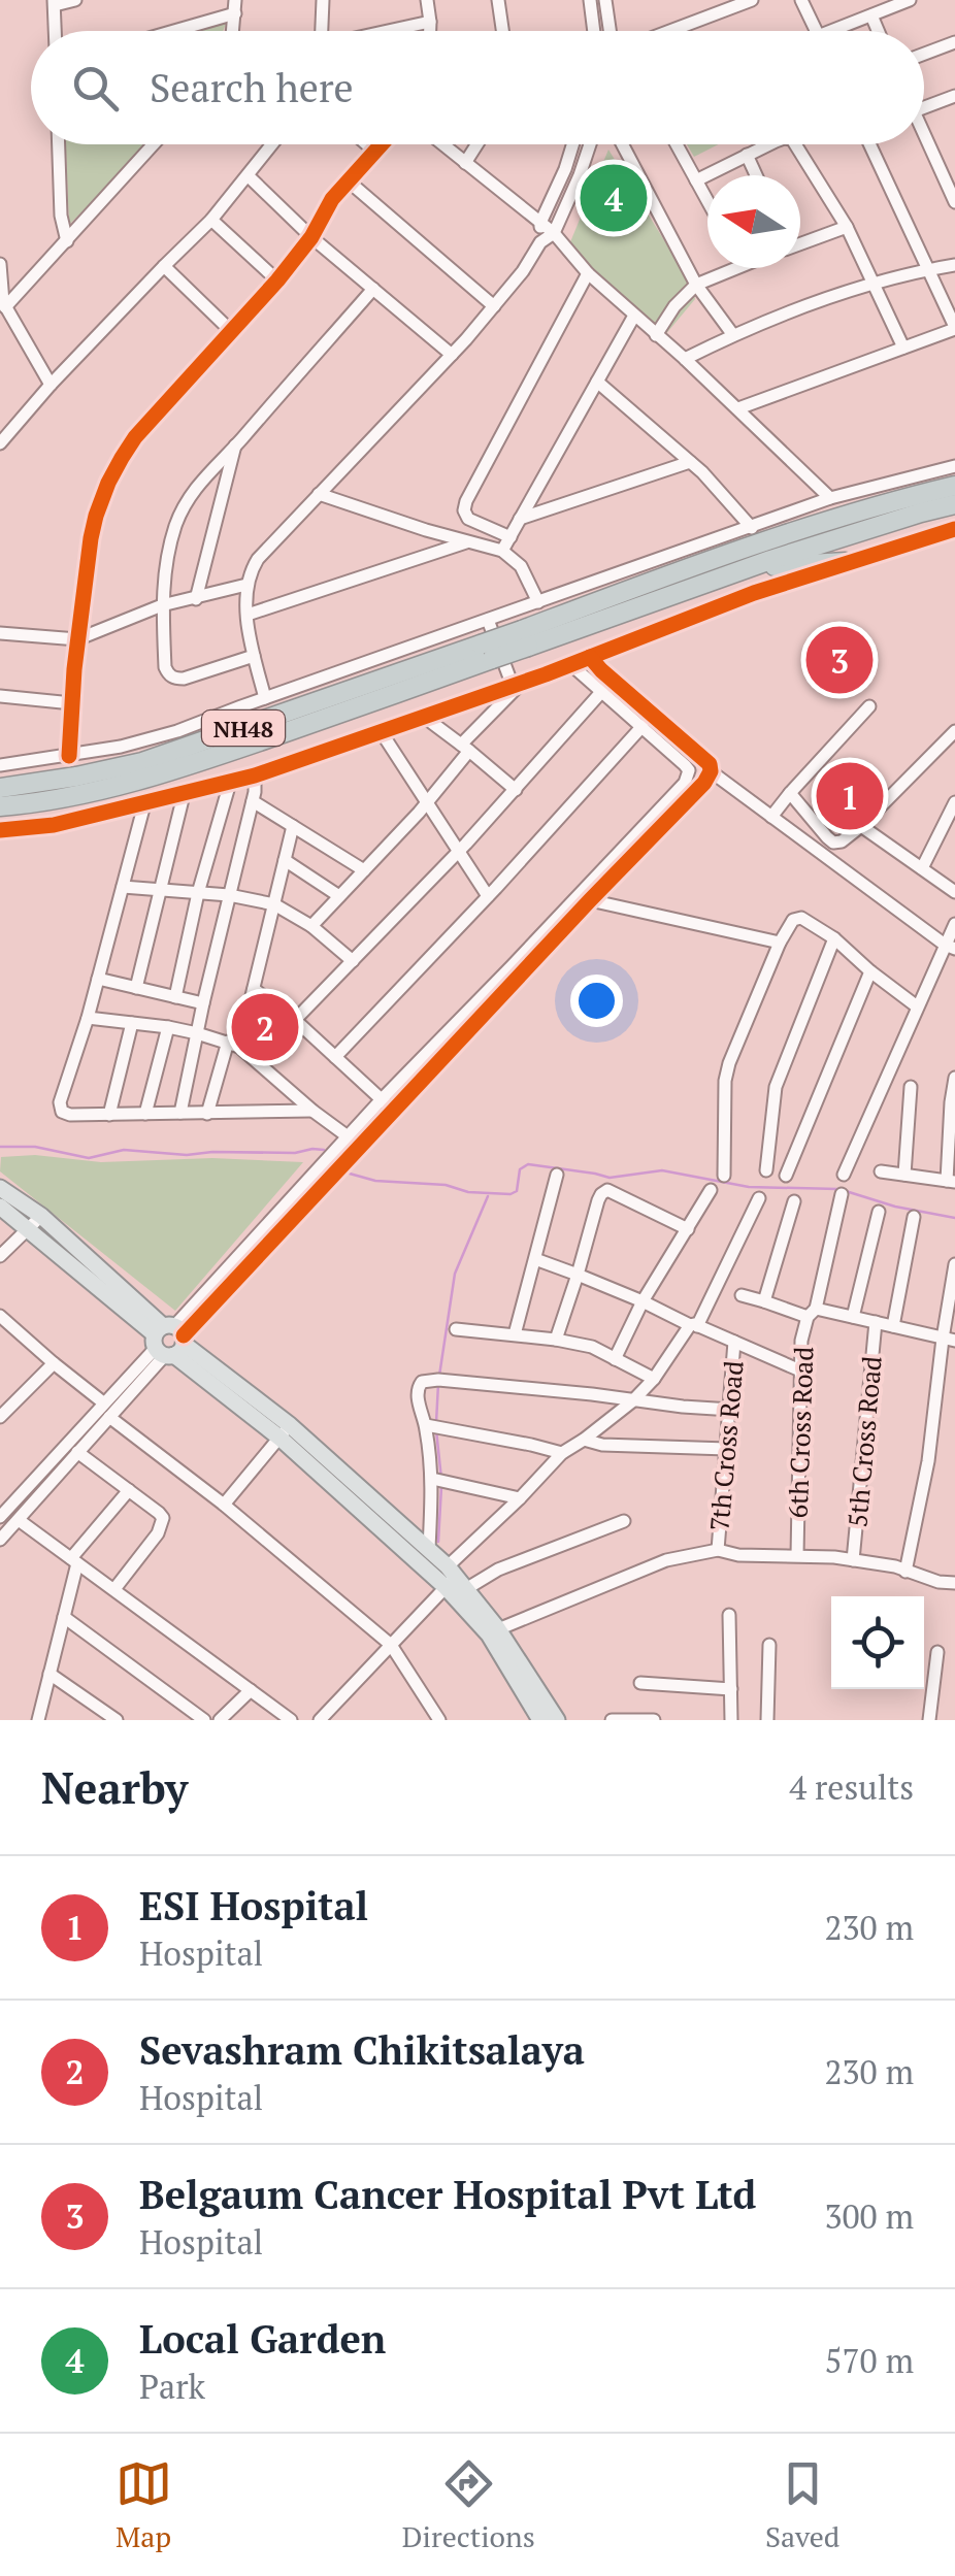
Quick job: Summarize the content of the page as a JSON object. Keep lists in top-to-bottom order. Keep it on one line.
{"streets":{"highway":["NH48"],"street":["6th Cross Road","5th Cross Road","7th Cross Road"]},"north":"left","page":{"search":"Search here","pins":["4","3","1","2"],"heading":["Nearby","4 results"],"list":[{"mark":"1","name":"ESI Hospital","note":"Hospital","value":"230 m"},{"mark":"2","name":"Sevashram Chikitsalaya","note":"Hospital","value":"230 m"},{"mark":"3","name":"Belgaum Cancer Hospital Pvt Ltd","note":"Hospital","value":"300 m"},{"mark":"4","name":"Local Garden","note":"Park","value":"570 m"}],"nav":["Map","Directions","Saved"]}}
